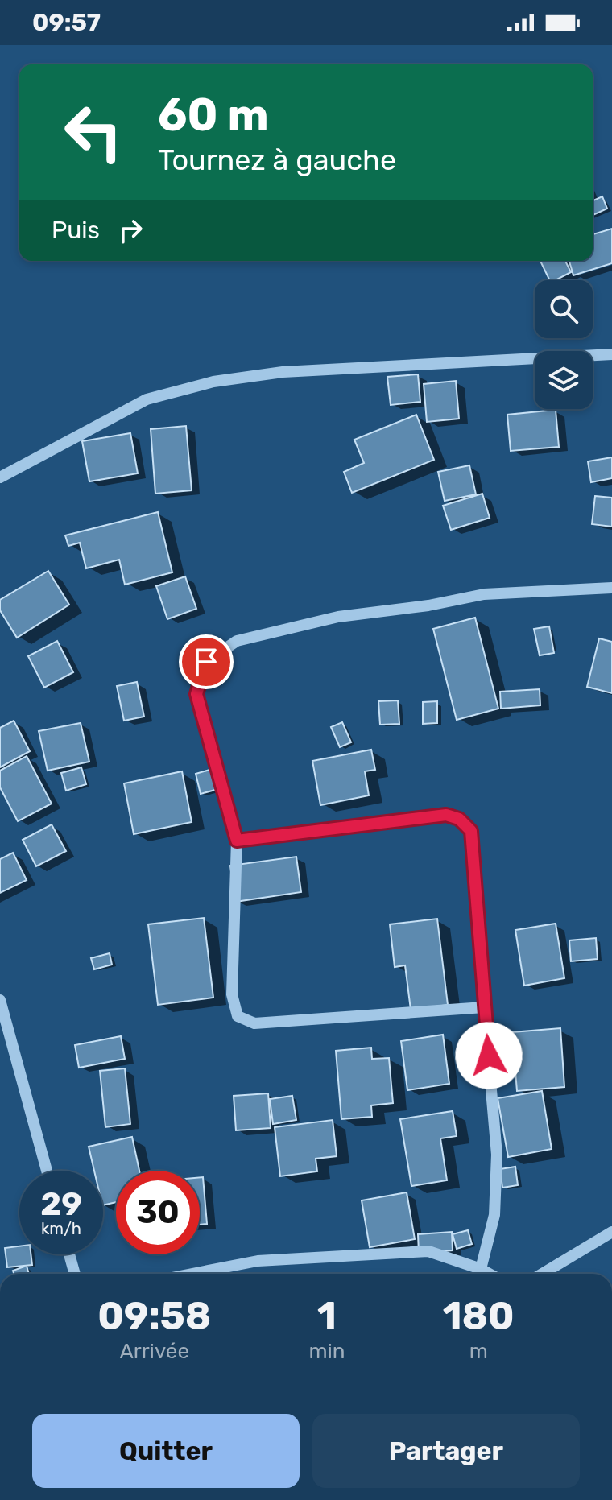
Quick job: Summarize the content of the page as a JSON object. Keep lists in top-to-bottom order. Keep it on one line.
{"page":{"status":"09:57","turn":["60 m","Tournez à gauche"],"then":"Puis","speed":"29 km/h","limit":"30","eta":["09:58","Arrivée","1","min","180","m"],"buttons":["Quitter","Partager"]}}
